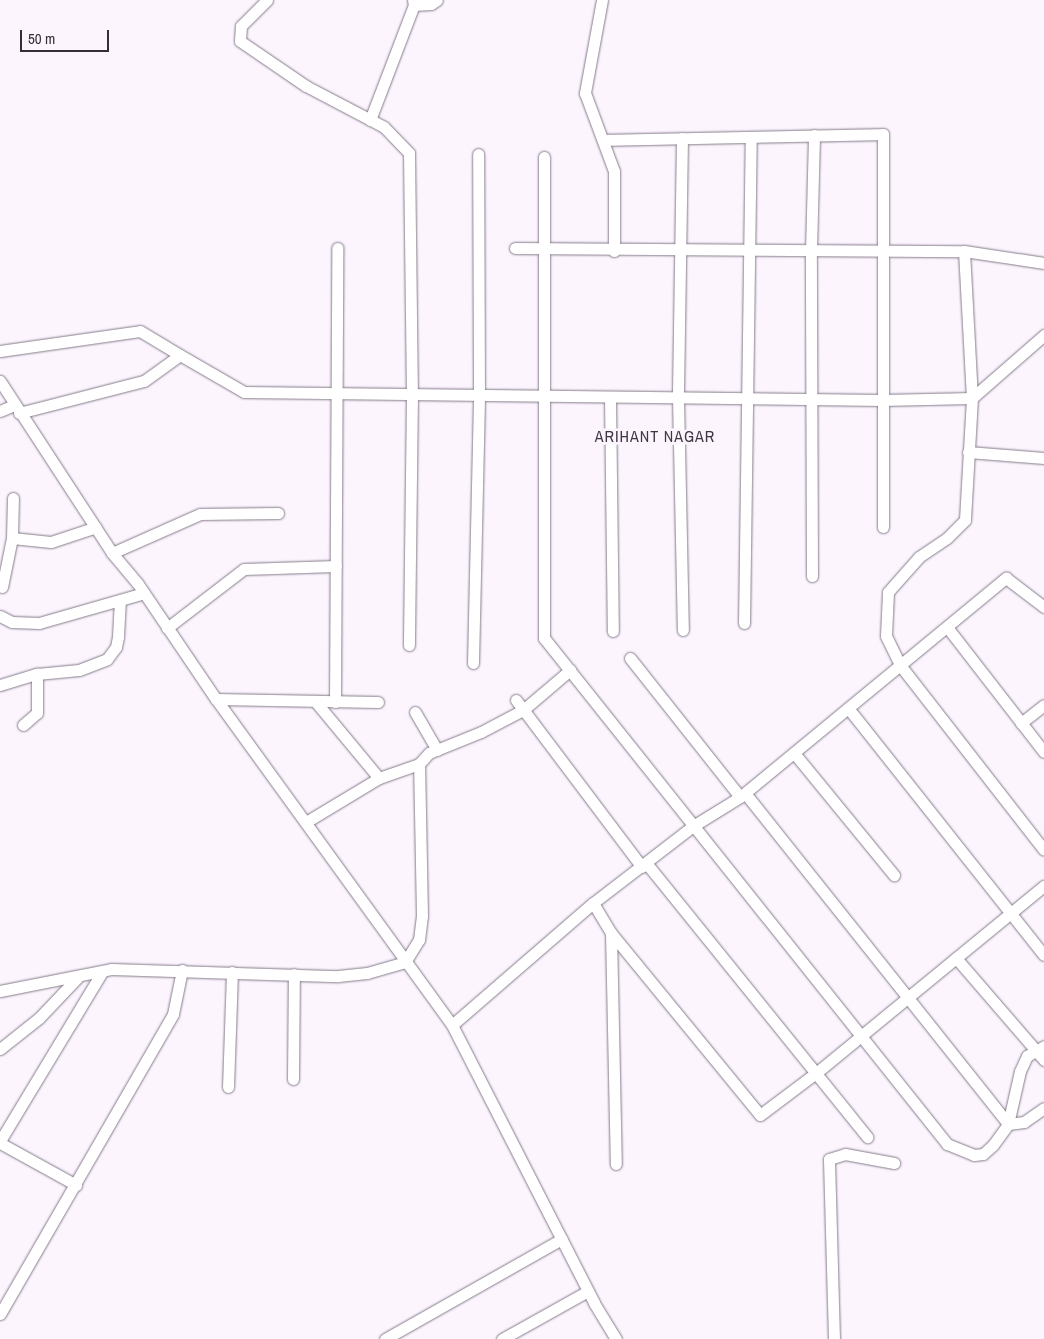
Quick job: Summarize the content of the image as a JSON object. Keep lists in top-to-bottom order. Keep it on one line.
{"districts":["ARIHANT NAGAR"],"scale_bar":"50 m"}
